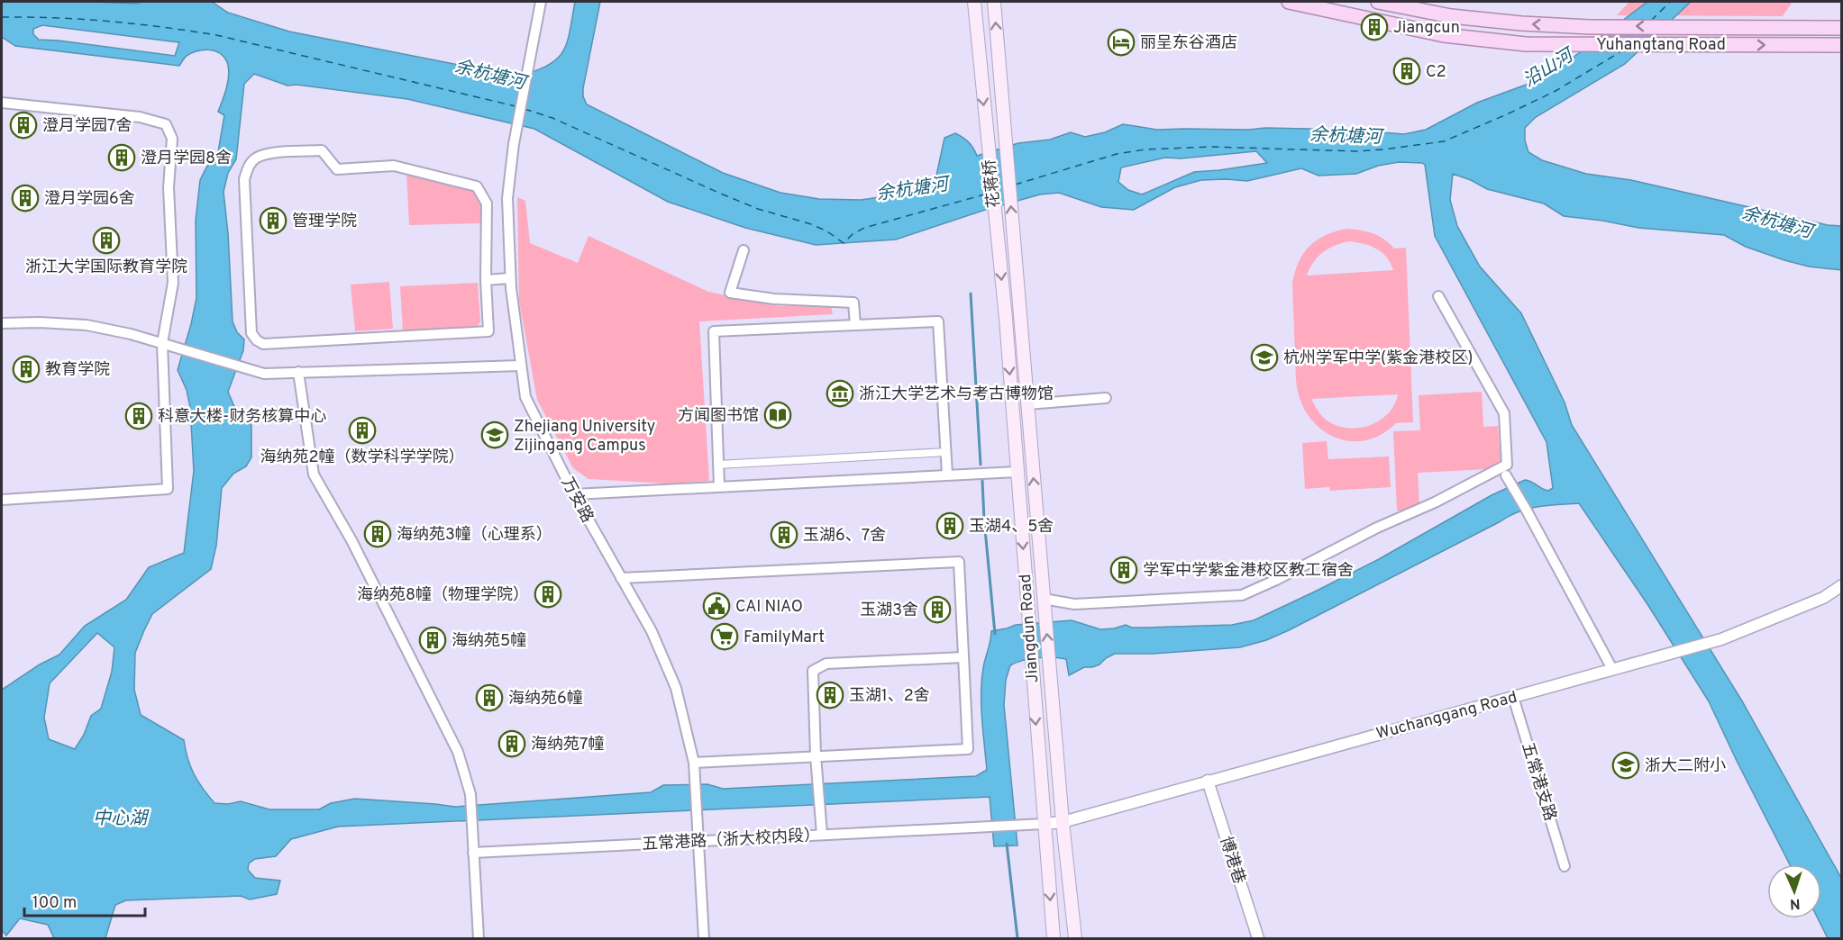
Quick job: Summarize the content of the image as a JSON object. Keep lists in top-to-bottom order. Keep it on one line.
{"streets":{"main road":["Yuhangtang Road","花蒋桥","Jiangdun Road"],"street":["万安路","Wuchanggang Road","五常港支路","五常港路（浙大校内段）","博港巷"]},"crossings":[["花蒋桥","Jiangdun Road"],["万安路","五常港路（浙大校内段）"],["Jiangdun Road","Wuchanggang Road"],["Jiangdun Road","五常港路（浙大校内段）"],["Wuchanggang Road","五常港支路"],["Wuchanggang Road","五常港路（浙大校内段）"],["Wuchanggang Road","博港巷"]],"water":["沿山河","余杭塘河","中心湖"],"places":{"building":["Jiangcun","C2","澄月学园7舍","澄月学园8舍","澄月学园6舍","管理学院","浙江大学国际教育学院","教育学院","科意大楼-财务核算中心","海纳苑2幢（数学科学学院）","玉湖4、5舍","海纳苑3幢（心理系）","玉湖6、7舍","学军中学紫金港校区教工宿舍","海纳苑8幢（物理学院）","玉湖3舍","海纳苑5幢","玉湖1、2舍","海纳苑6幢","海纳苑7幢"],"hotel":["丽呈东谷酒店"],"school or university":["杭州学军中学(紫金港校区)","Zhejiang University Zijingang Campus","浙大二附小"],"museum":["浙江大学艺术与考古博物馆"],"library":["方闻图书馆"],"public building":["CAI NIAO"],"supermarket":["FamilyMart"]},"scale_bar":"100 m","north":"bottom"}
